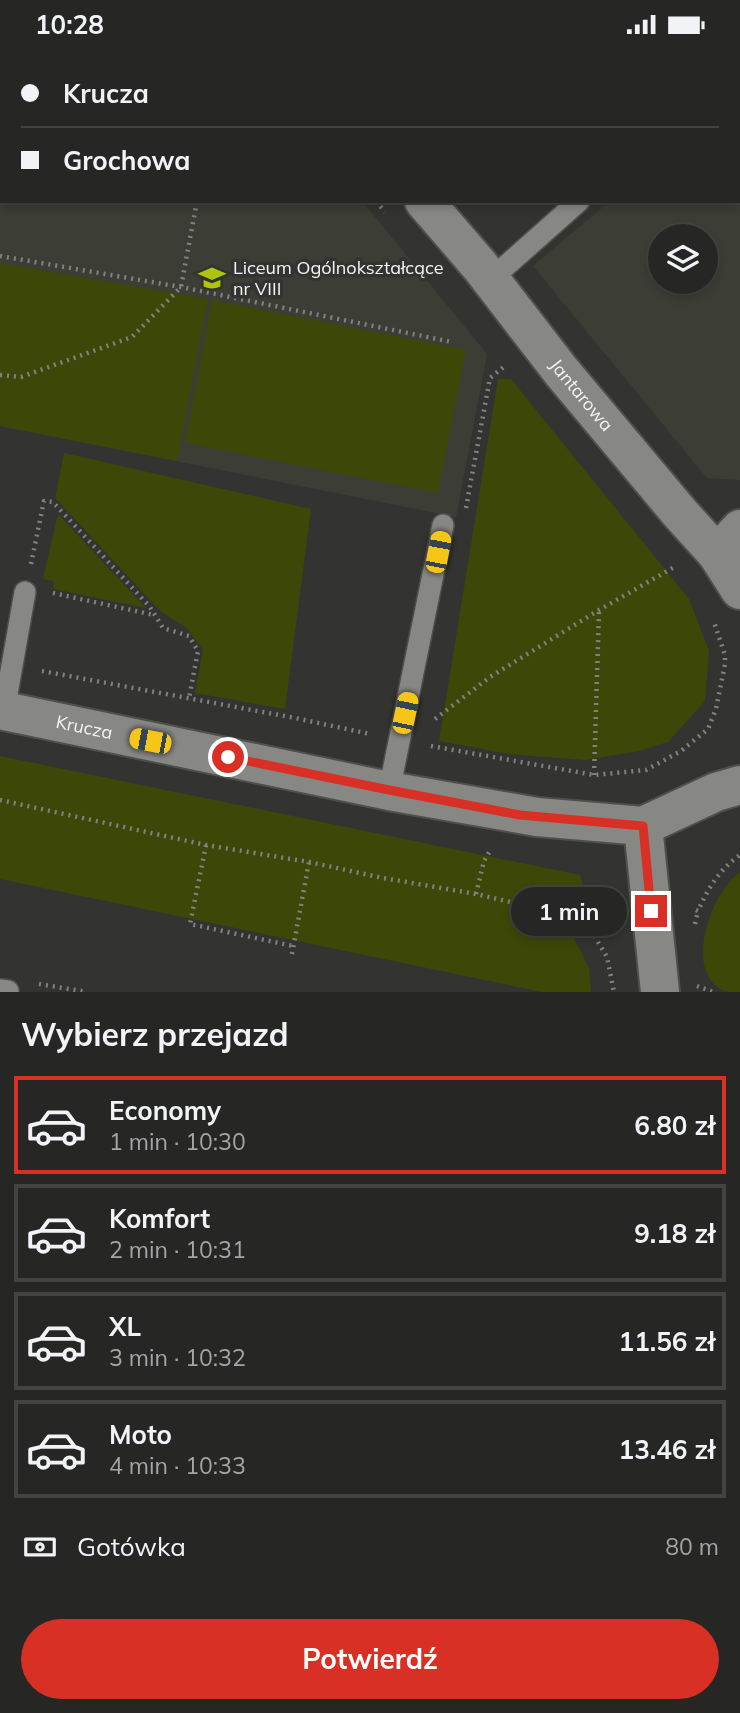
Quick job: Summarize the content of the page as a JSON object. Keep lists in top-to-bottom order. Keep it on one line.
{"streets":{"street":["Jantarowa","Krucza"]},"places":{"school or university":["Liceum Ogólnokształcące nr VIII"]},"page":{"status":"10:28","banner":["Krucza","Grochowa"],"bubble":"1 min","heading":"Wybierz przejazd","list":[{"name":"Economy","note":"1 min · 10:30","value":"6.80 zł"},{"name":"Komfort","note":"2 min · 10:31","value":"9.18 zł"},{"name":"XL","note":"3 min · 10:32","value":"11.56 zł"},{"name":"Moto","note":"4 min · 10:33","value":"13.46 zł"}],"pay":["Gotówka","80 m"],"buttons":"Potwierdź"}}
